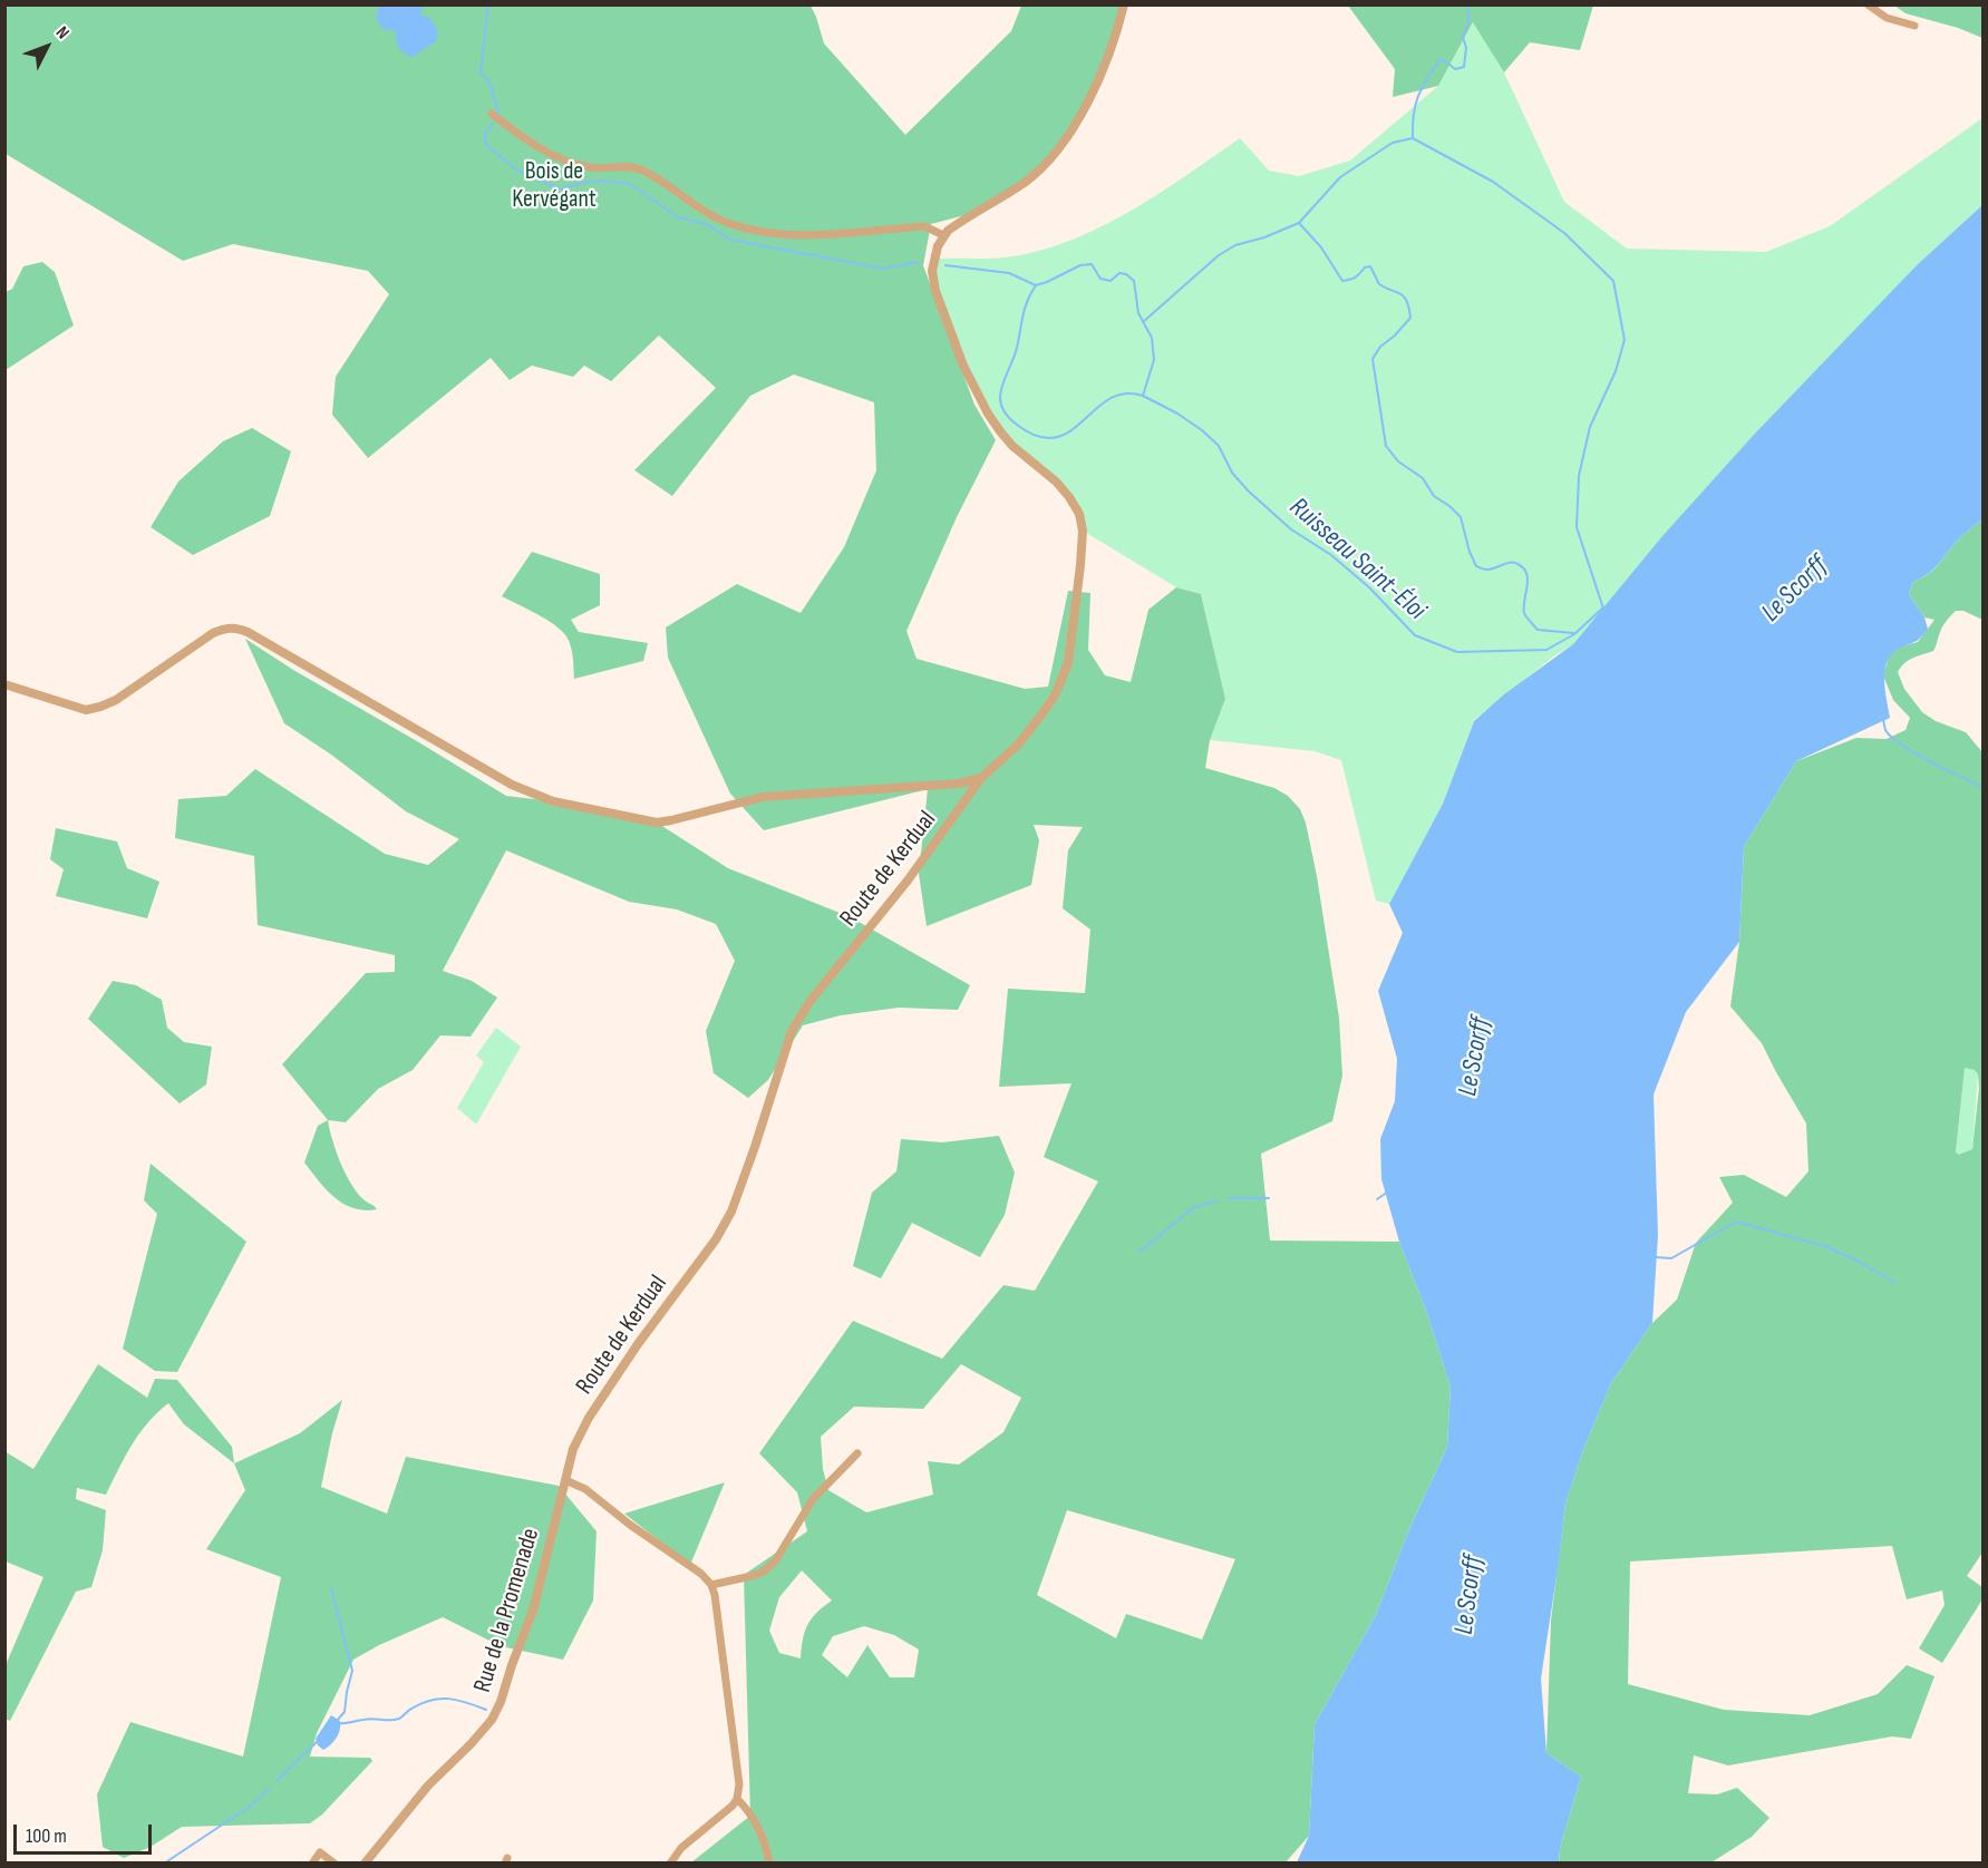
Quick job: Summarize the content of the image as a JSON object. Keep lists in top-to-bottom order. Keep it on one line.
{"streets":{"street":["Route de Kerdual","Rue de la Promenade"]},"crossings":[["Route de Kerdual","Rue de la Promenade"]],"water":["Ruisseau Saint-Éloi","Le Scorff"],"parks":["Bois de Kervégant"],"scale_bar":"100 m","north":"top right"}
